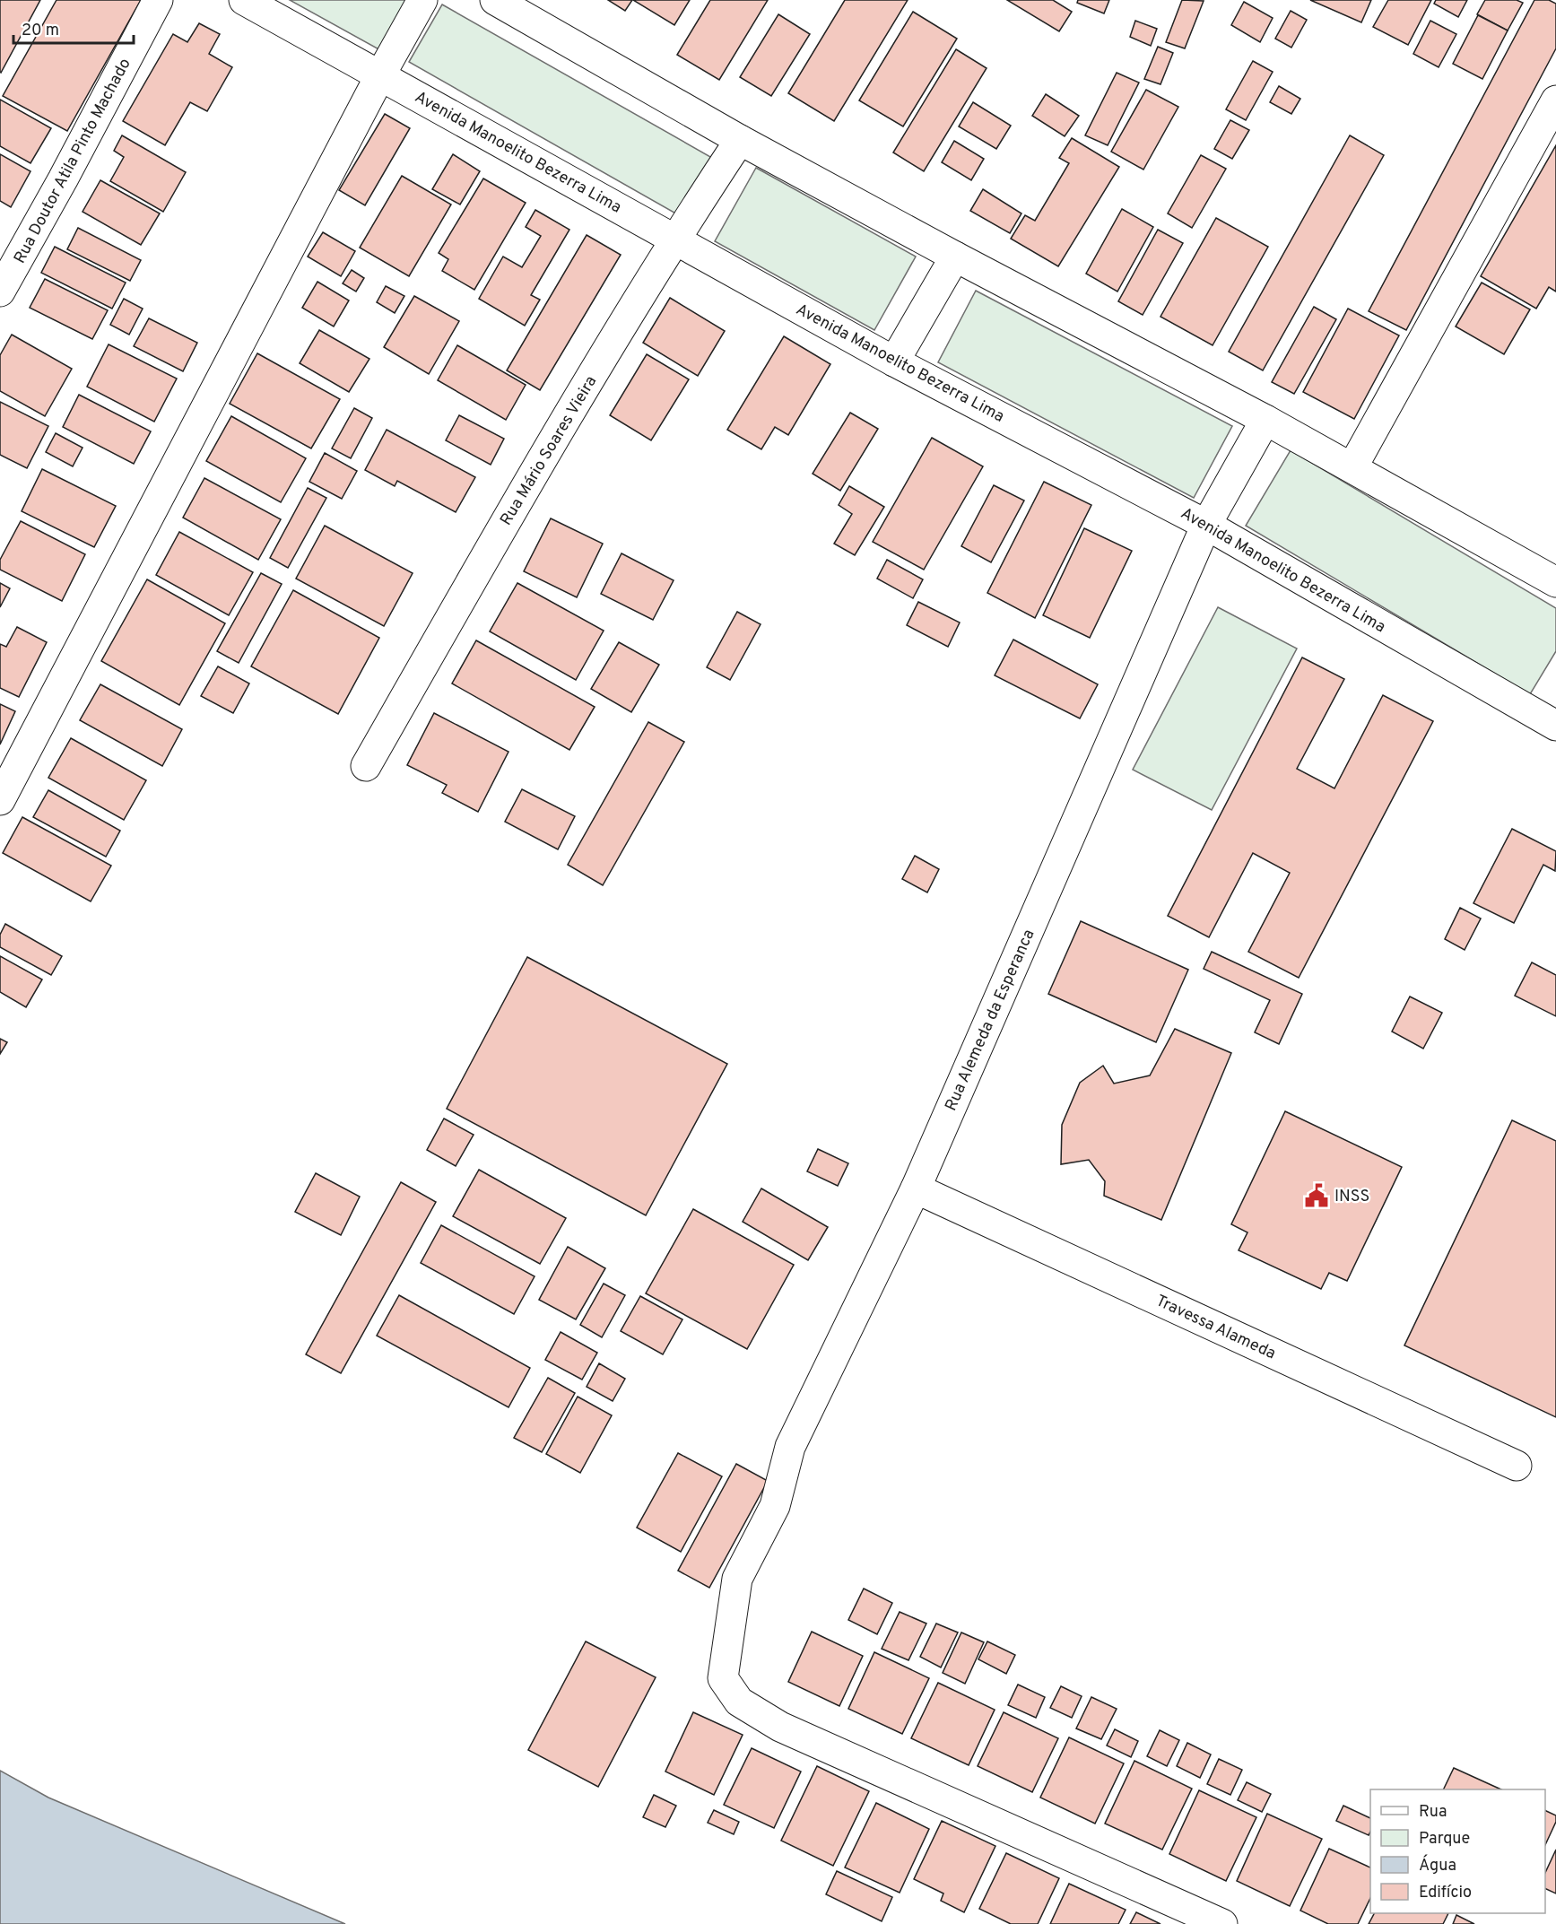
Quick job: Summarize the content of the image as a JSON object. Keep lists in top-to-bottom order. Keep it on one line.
{"streets":{"street":["Avenida Manoelito Bezerra Lima","Rua Doutor Atila Pinto Machado","Rua Mário Soares Vieira","Rua Alemeda da Esperanca","Travessa Alameda"]},"crossings":[["Avenida Manoelito Bezerra Lima","Rua Mário Soares Vieira"],["Avenida Manoelito Bezerra Lima","Rua Alemeda da Esperanca"],["Rua Alemeda da Esperanca","Travessa Alameda"]],"places":{"public building":["INSS"]},"legend":["Rua","Parque","Água","Edifício"],"scale_bar":"20 m"}
